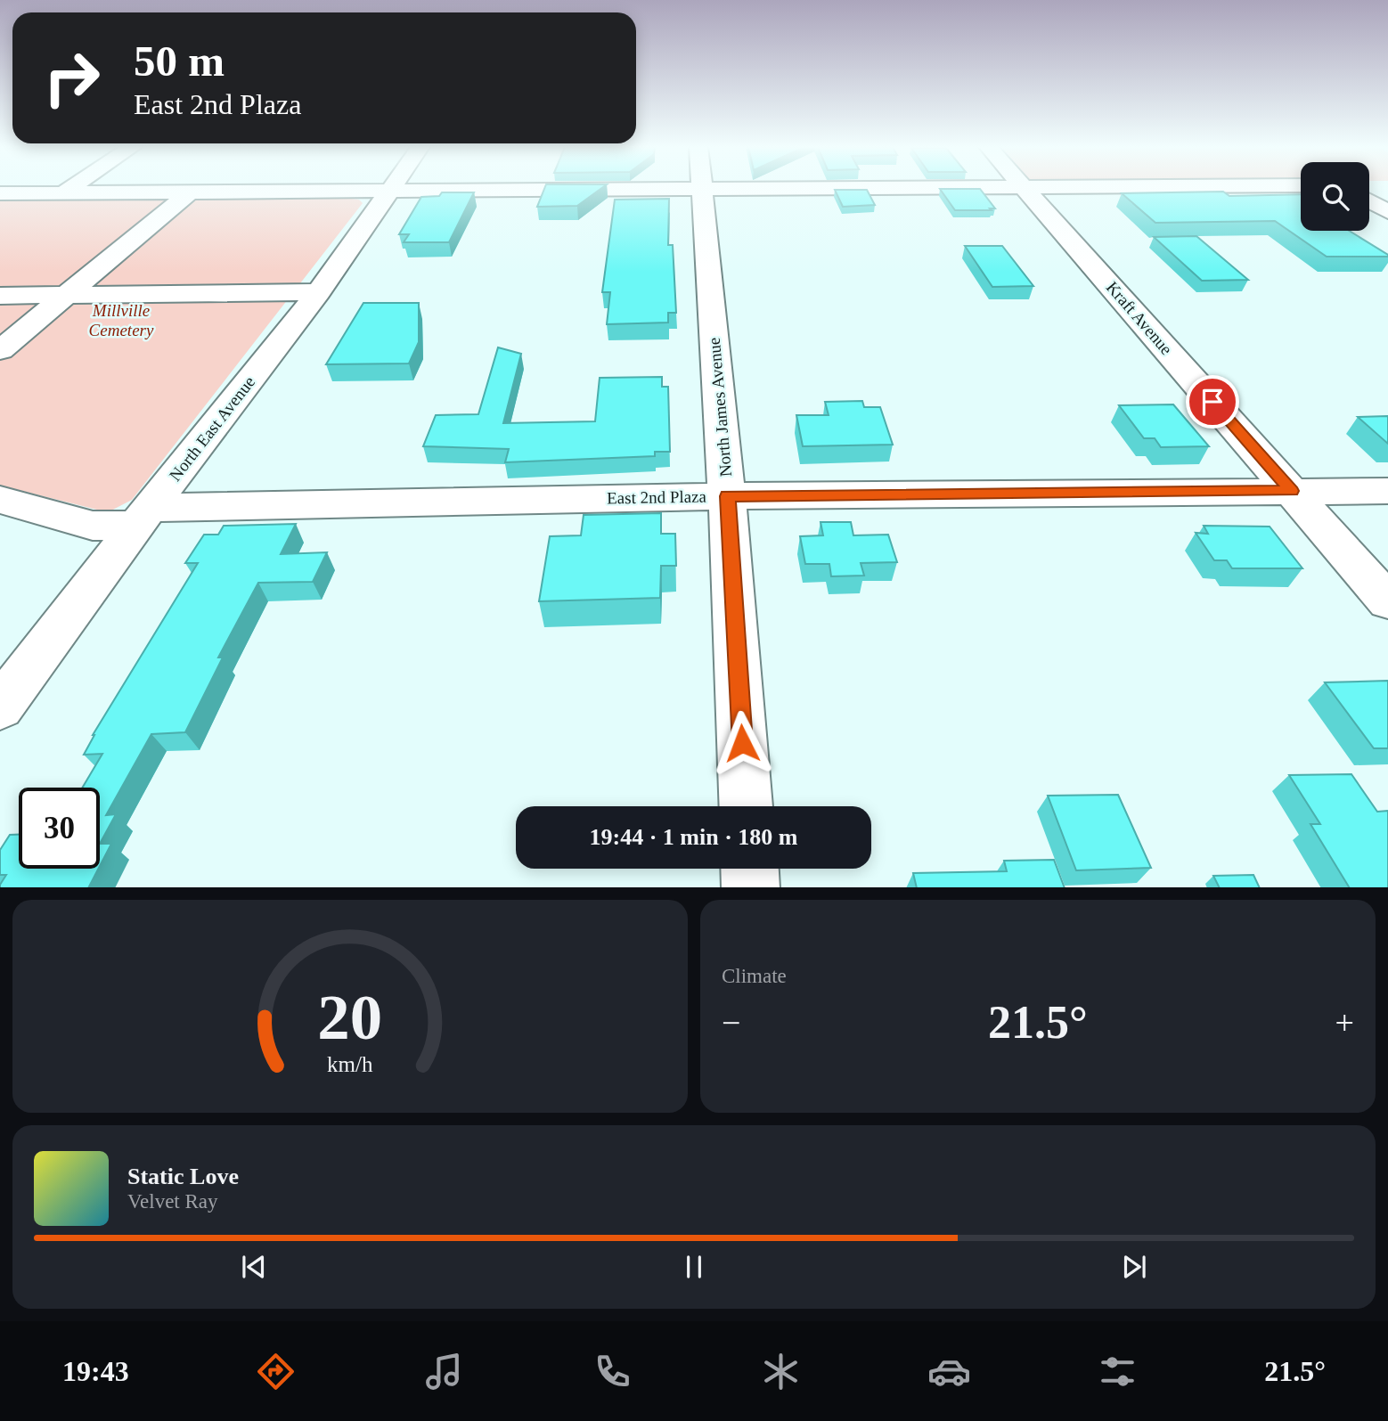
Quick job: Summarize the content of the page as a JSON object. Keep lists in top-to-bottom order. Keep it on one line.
{"streets":{"street":["Kraft Avenue","North James Avenue","North East Avenue","East 2nd Plaza"]},"crossings":[["Kraft Avenue","East 2nd Plaza"],["North James Avenue","East 2nd Plaza"],["North East Avenue","East 2nd Plaza"]],"parks":["Millville Cemetery"],"page":{"turn":["50 m","East 2nd Plaza"],"limit":"30","trip":"19:44 · 1 min · 180 m","tile":"Climate","heat":["−","21.5°","+"],"song":["Static Love","Velvet Ray"],"tabs":["19:43","21.5°"],"gauge":["20","km/h"]}}
